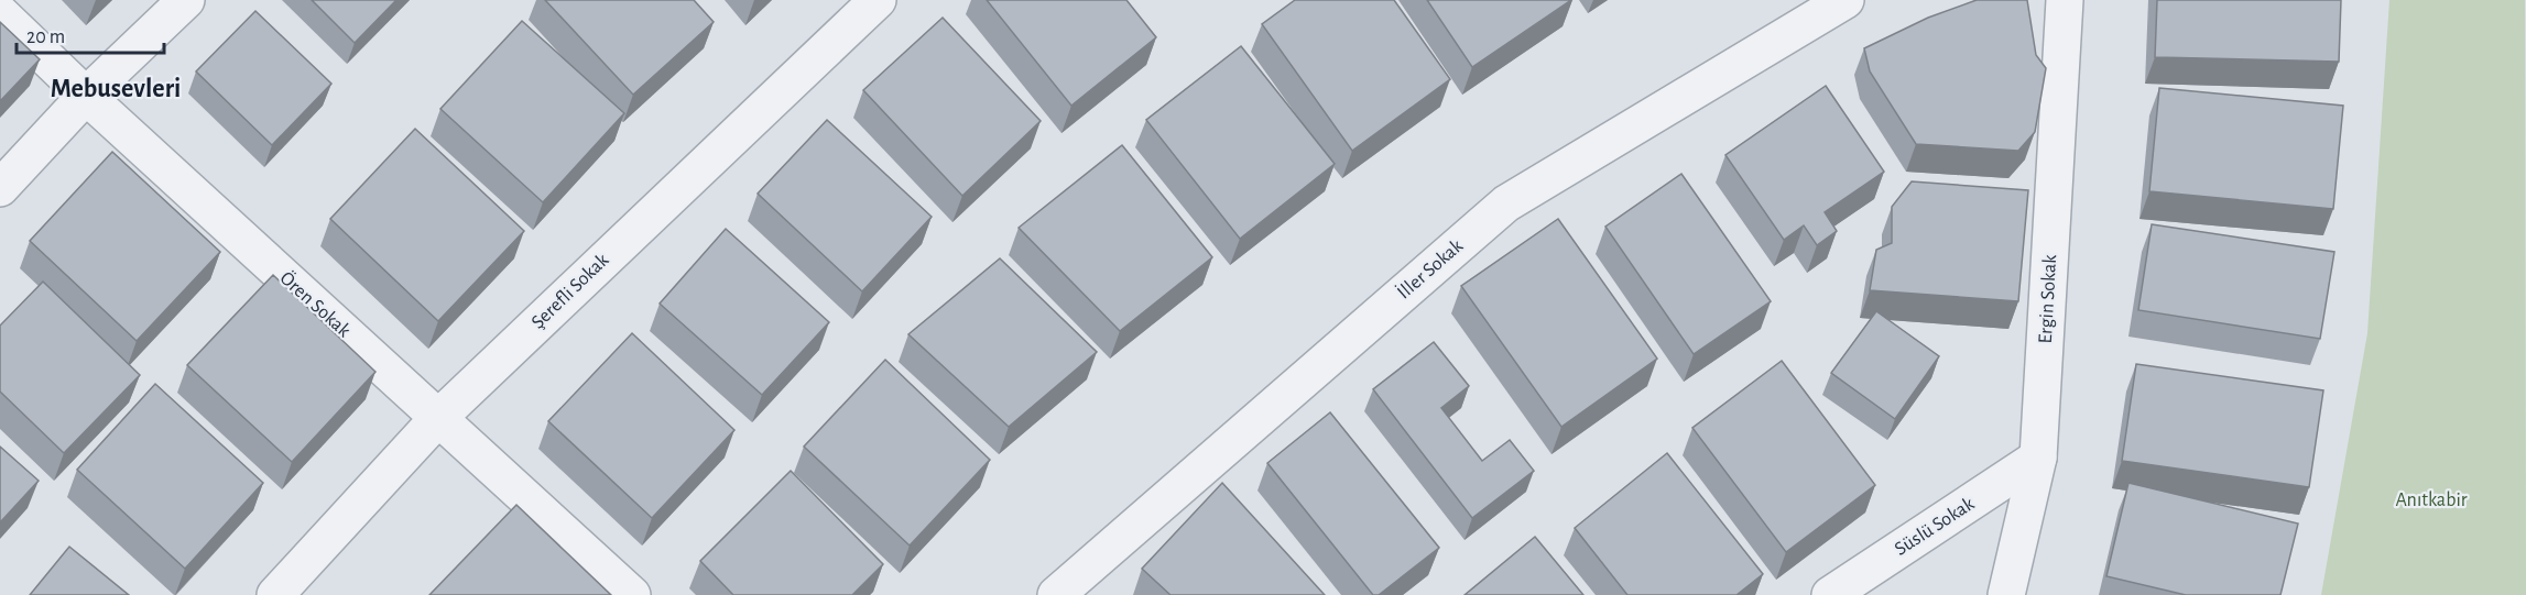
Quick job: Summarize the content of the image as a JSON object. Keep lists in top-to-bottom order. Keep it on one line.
{"streets":{"street":["İller Sokak","Şerefli Sokak","Ergin Sokak","Ören Sokak","Süslü Sokak"]},"crossings":[["Şerefli Sokak","Ören Sokak"],["Ergin Sokak","Süslü Sokak"]],"districts":["Mebusevleri"],"parks":["Anıtkabir"],"scale_bar":"20 m"}
